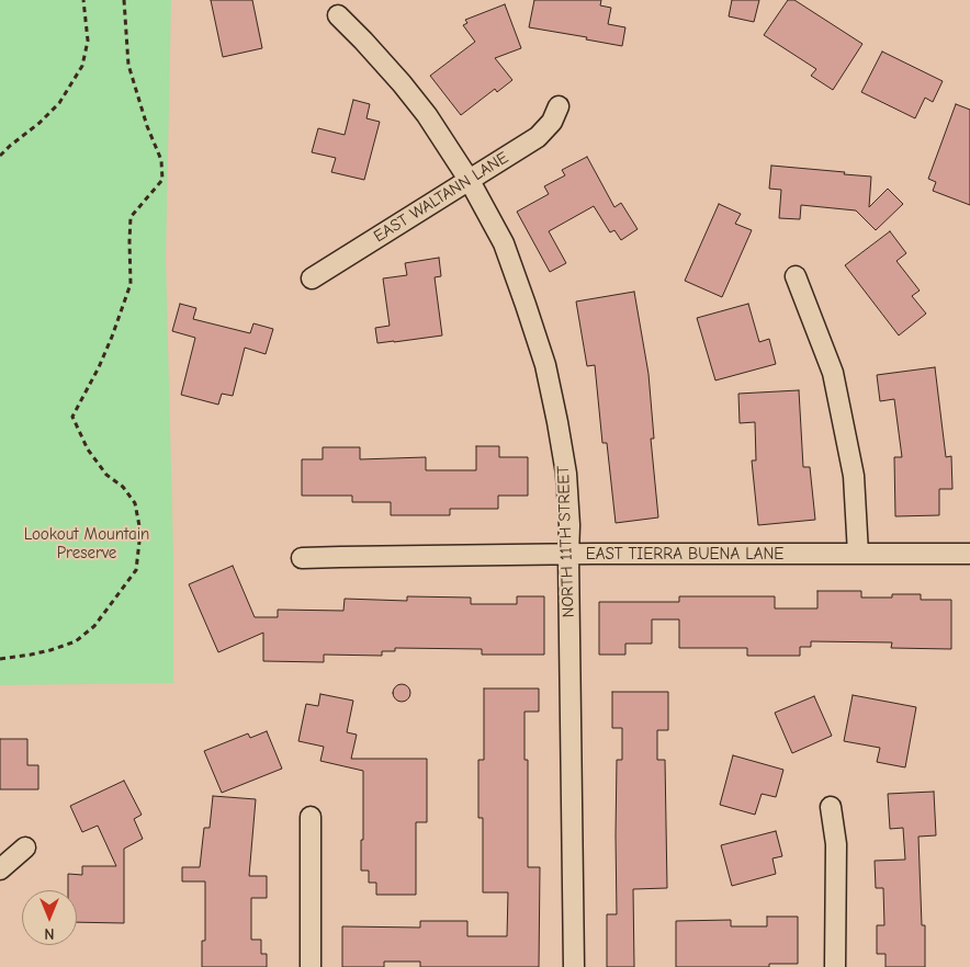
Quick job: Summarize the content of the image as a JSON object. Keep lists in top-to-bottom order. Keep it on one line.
{"streets":{"street":["EAST WALTANN LANE","NORTH 11TH STREET","EAST TIERRA BUENA LANE"]},"crossings":[["EAST WALTANN LANE","NORTH 11TH STREET"],["NORTH 11TH STREET","EAST TIERRA BUENA LANE"]],"parks":["Lookout Mountain Preserve"],"north":"bottom"}
